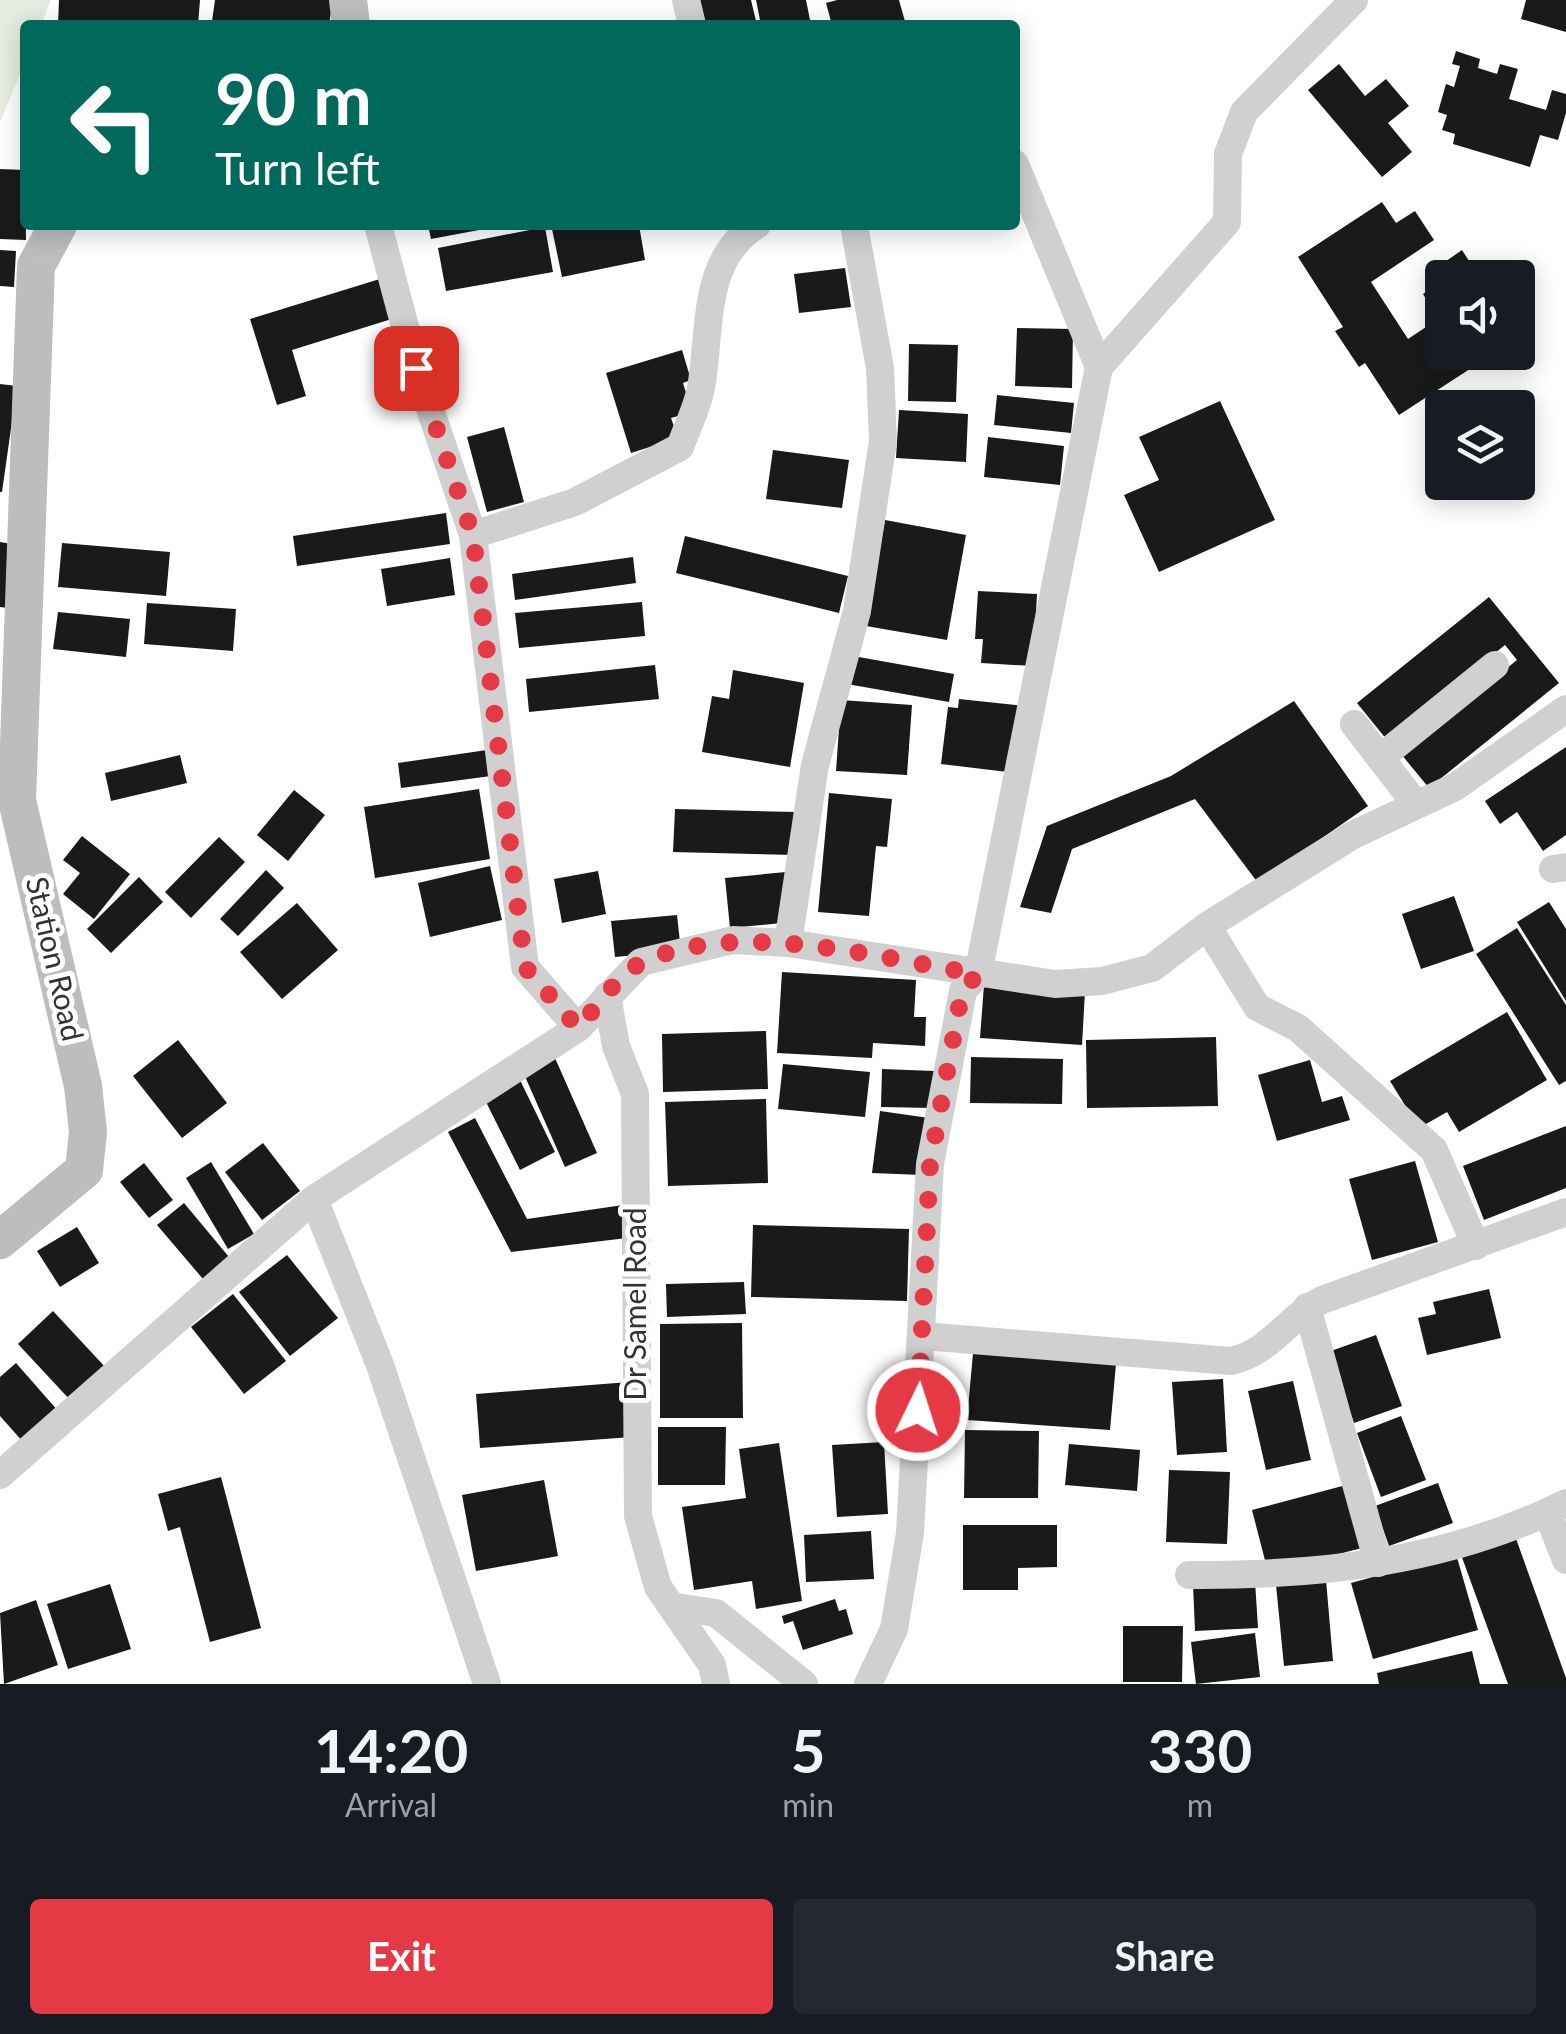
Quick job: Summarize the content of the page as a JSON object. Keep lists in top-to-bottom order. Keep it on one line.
{"streets":{"main road":["Station Road"],"street":["Dr Samel Road"]},"page":{"turn":["90 m","Turn left"],"eta":["14:20","Arrival","5","min","330","m"],"buttons":["Exit","Share"]}}
